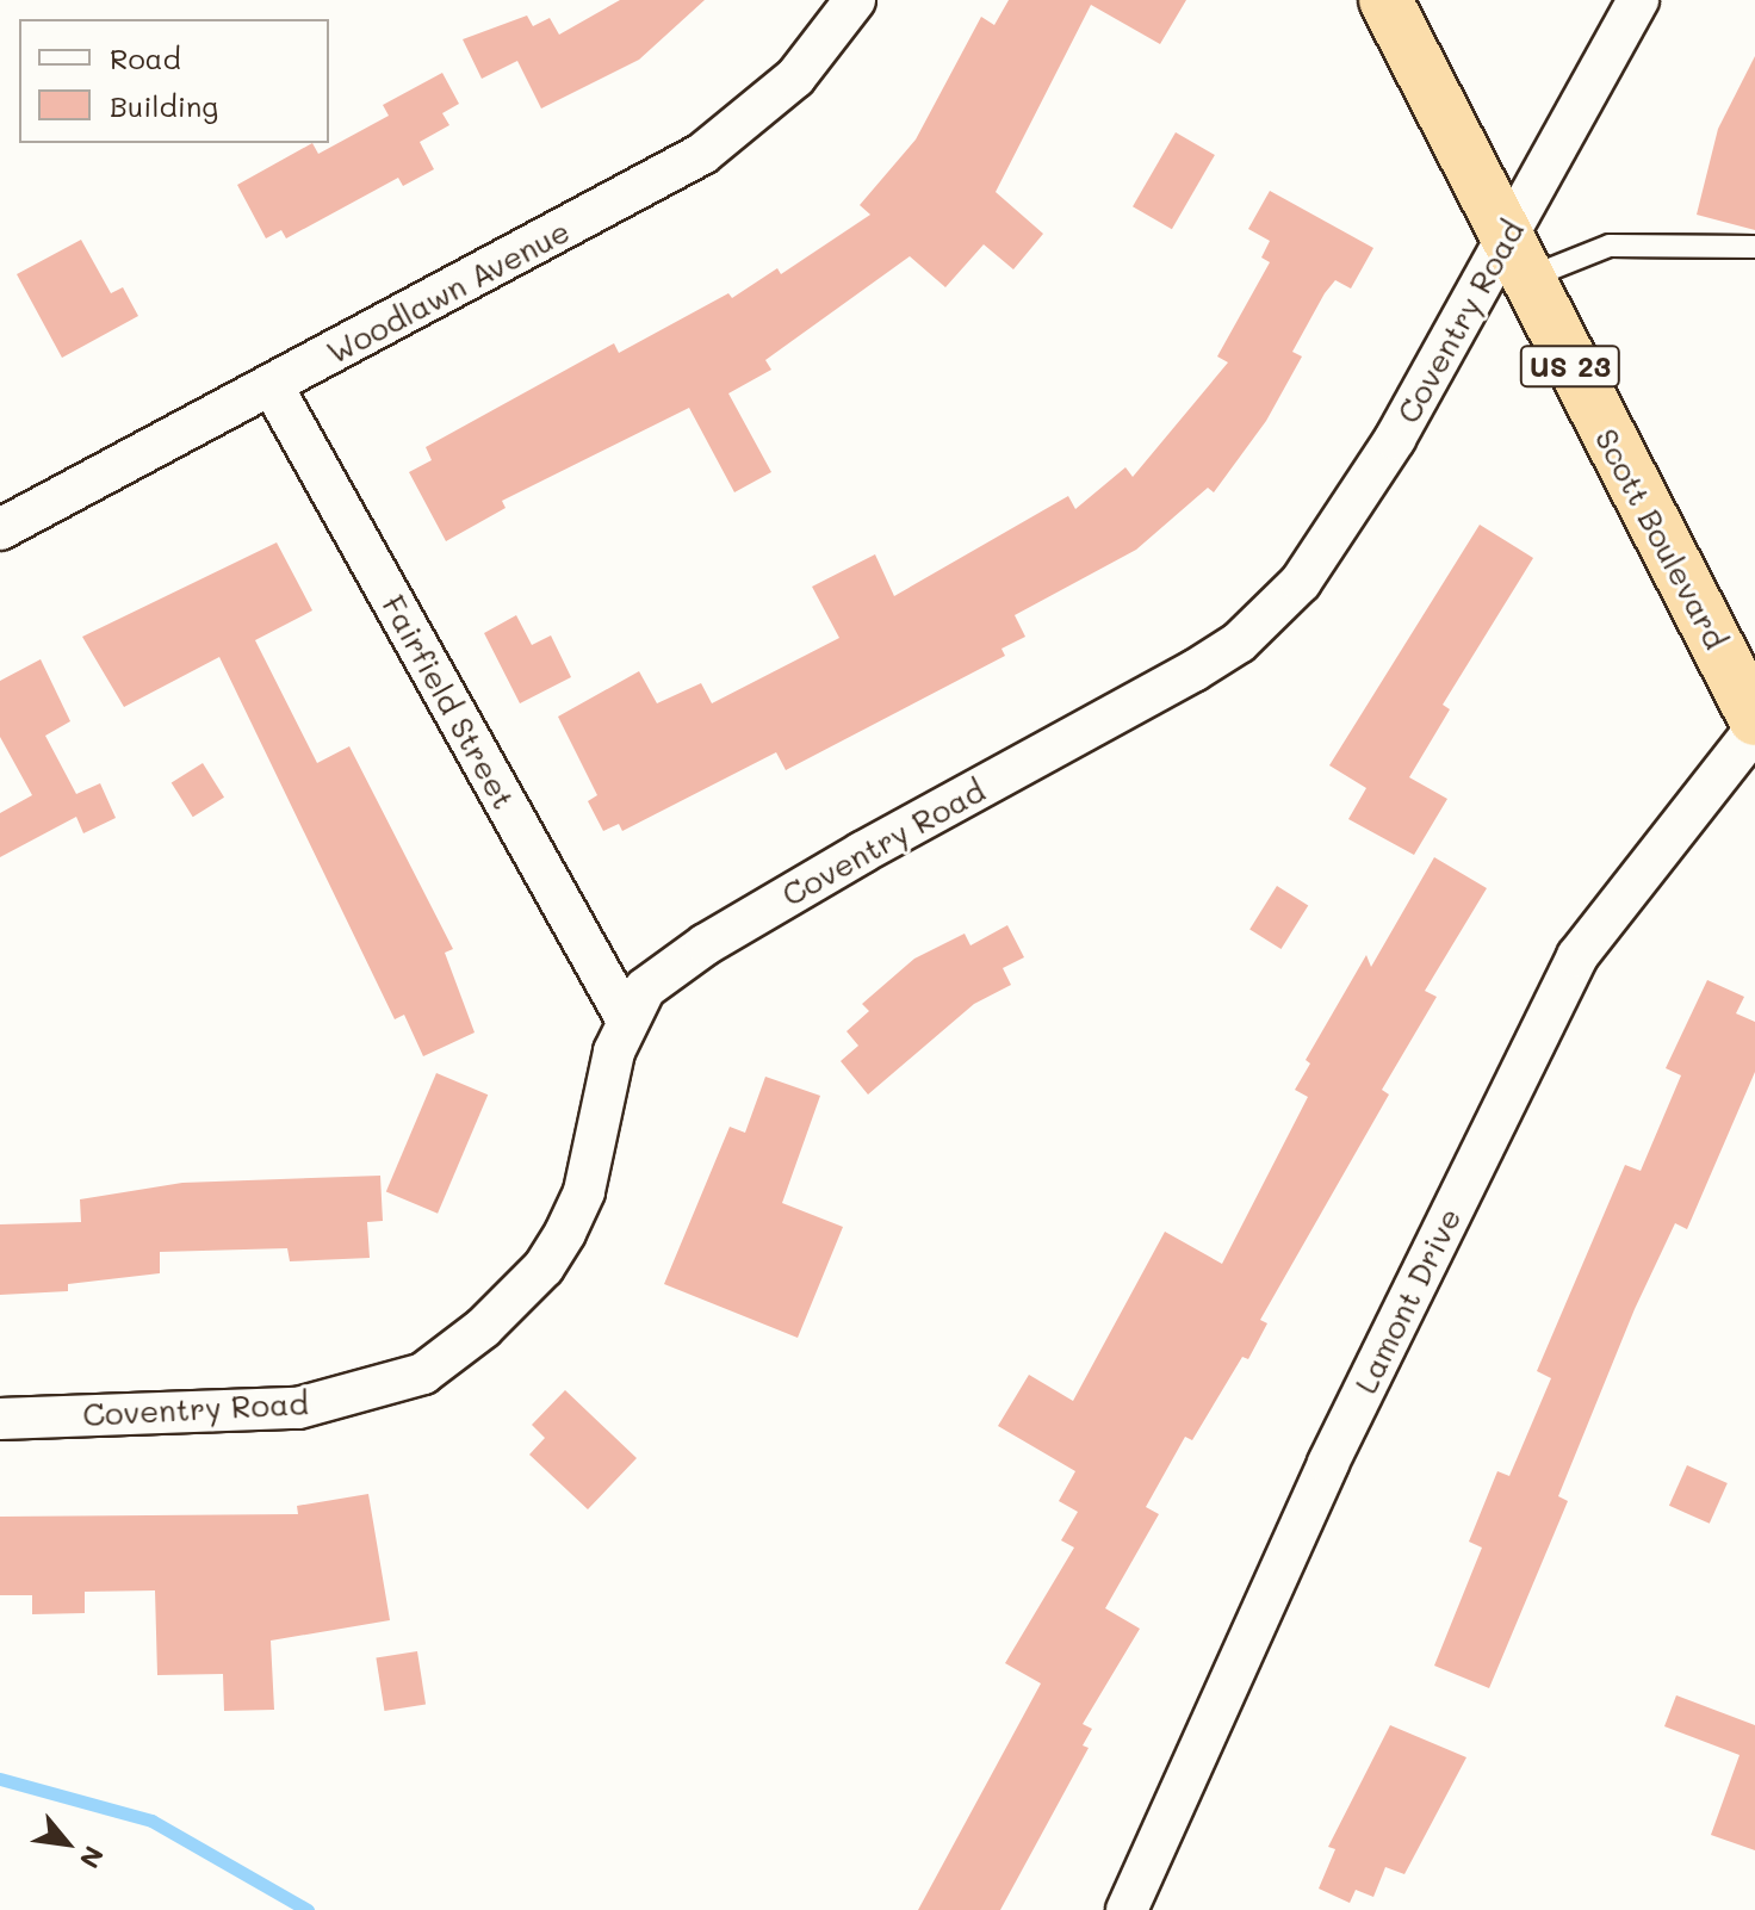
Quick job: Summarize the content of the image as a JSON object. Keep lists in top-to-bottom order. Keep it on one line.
{"streets":{"highway":["US 23","Scott Boulevard"],"street":["Woodlawn Avenue","Coventry Road","Fairfield Street","Lamont Drive"]},"crossings":[["Woodlawn Avenue","Fairfield Street"],["Coventry Road","Scott Boulevard"],["Coventry Road","Fairfield Street"]],"legend":["Road","Building"],"north":"bottom right"}
